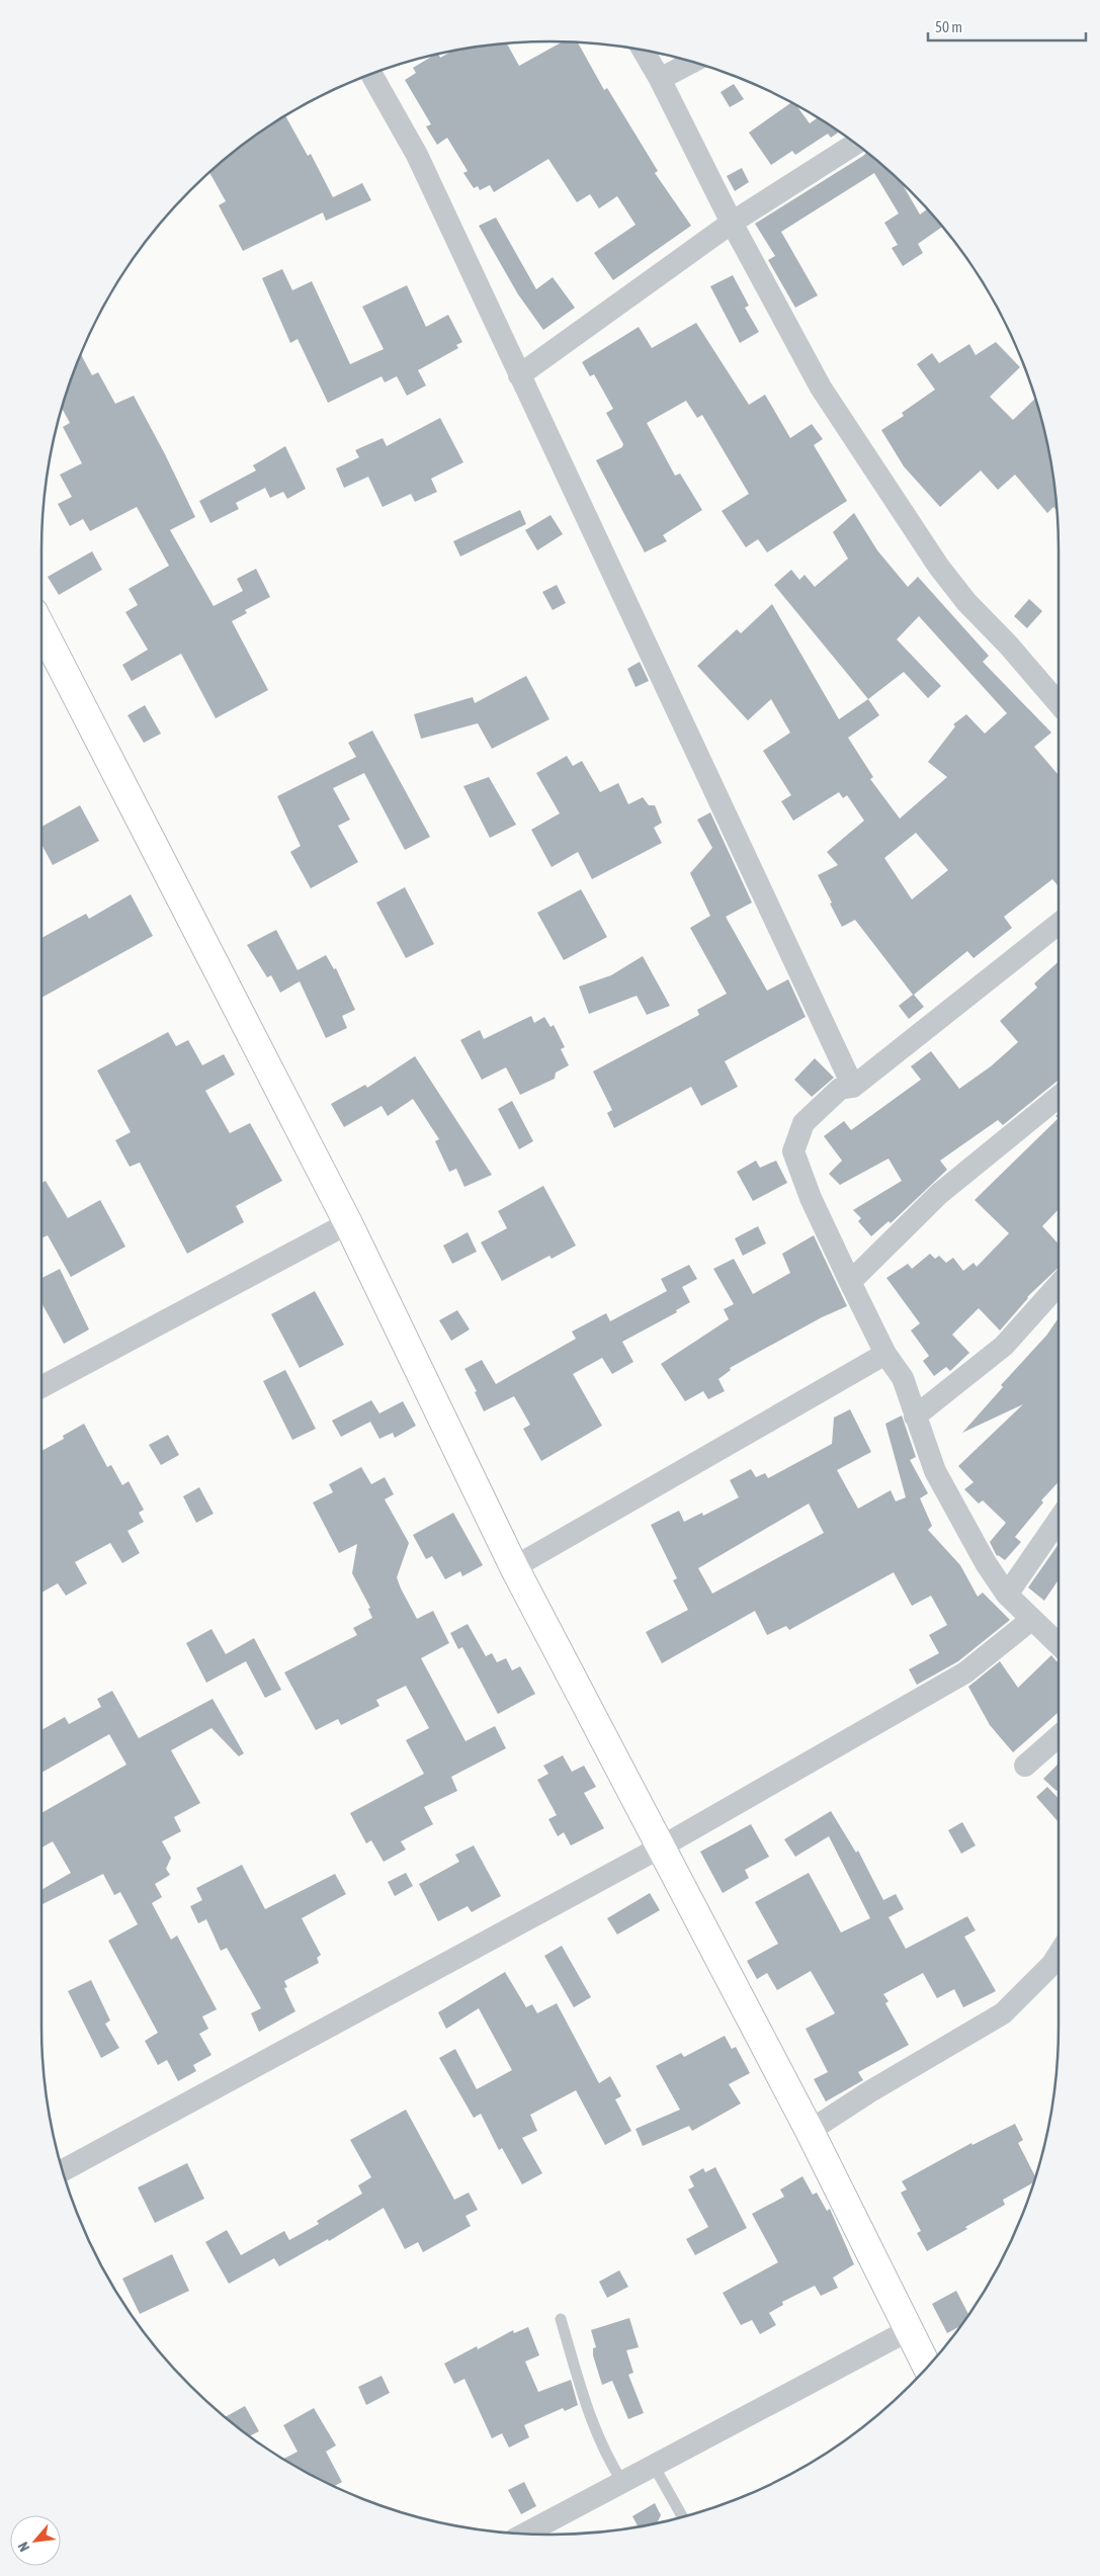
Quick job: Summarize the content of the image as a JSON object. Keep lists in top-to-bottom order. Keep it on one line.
{"scale_bar":"50 m","north":"bottom left"}
